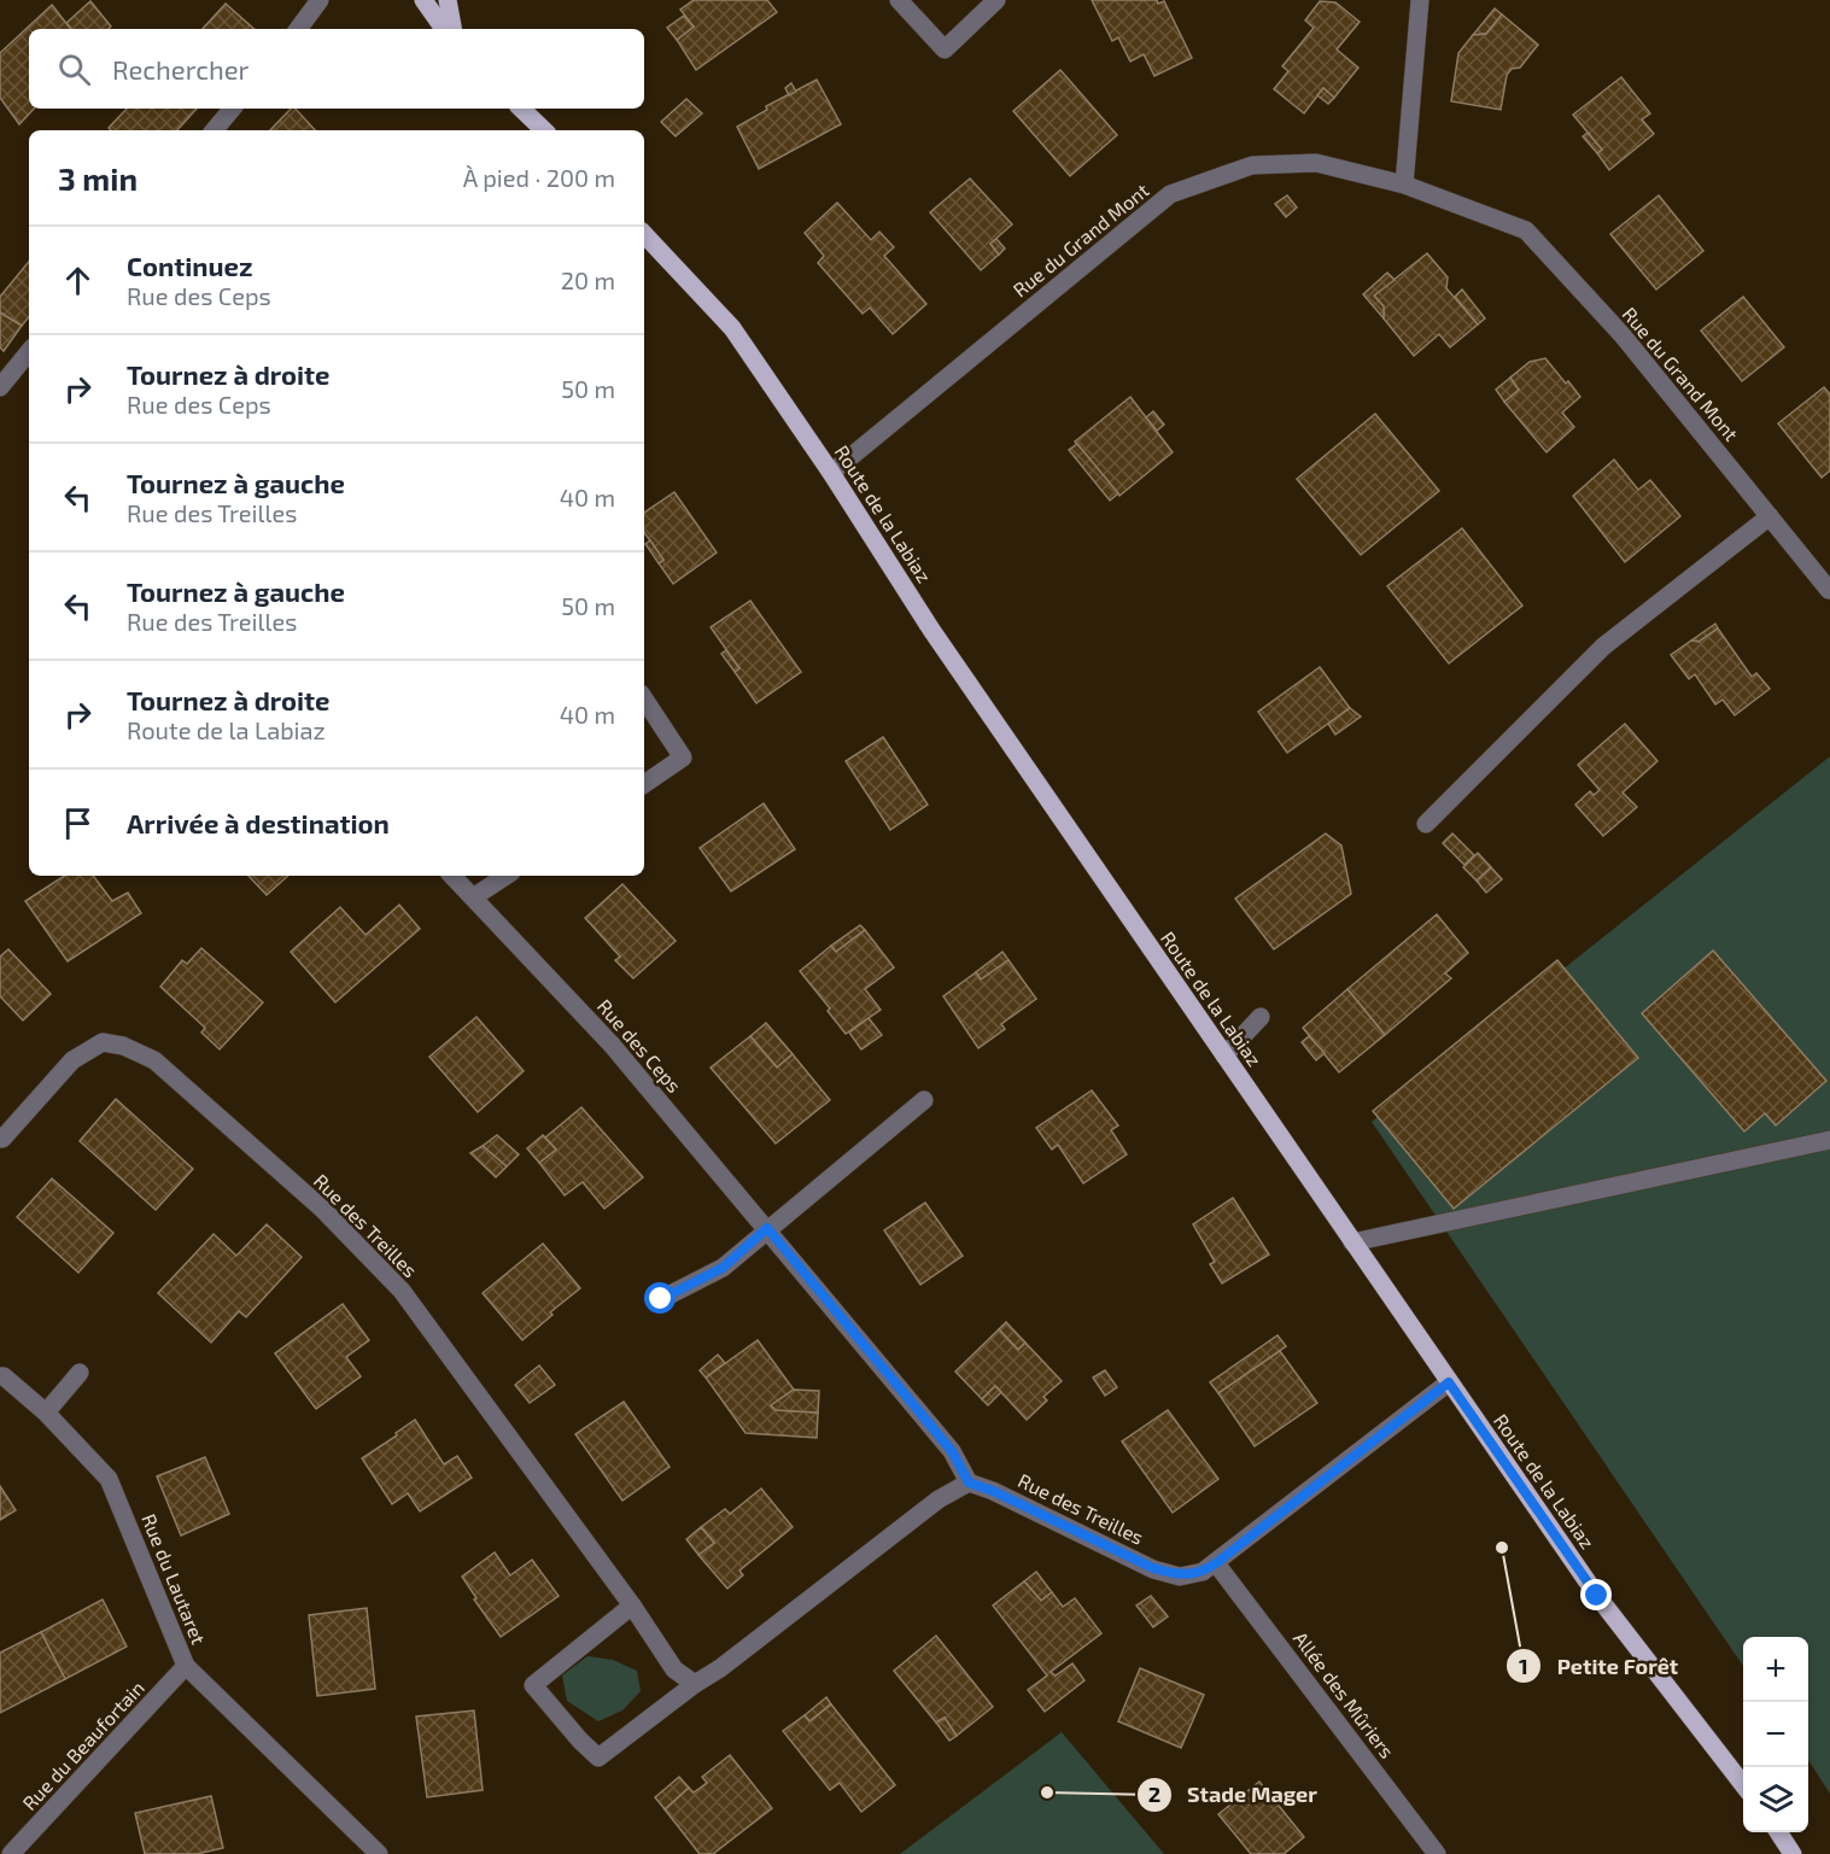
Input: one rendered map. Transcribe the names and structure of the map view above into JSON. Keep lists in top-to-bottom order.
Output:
{
  "streets": {
    "main road": ["Route de la Labiaz"],
    "street": [
      "Rue du Grand Mont",
      "Rue des Ceps",
      "Rue des Treilles",
      "Rue du Lautaret",
      "Allée des Mûriers",
      "Rue du Beaufortain"
    ]
  },
  "crossings": [
    ["Rue du Grand Mont", "Route de la Labiaz"],
    ["Route de la Labiaz", "Rue des Treilles"],
    ["Rue des Ceps", "Rue des Treilles"],
    ["Rue des Treilles", "Allée des Mûriers"],
    ["Rue du Lautaret", "Rue du Beaufortain"]
  ],
  "places": ["Petite Forêt", "Stade Mager"],
  "page": {
    "search": "Rechercher",
    "heading": ["3 min", "À pied · 200 m"],
    "list": [
      ["Continuez", "Rue des Ceps", "20 m"],
      ["Tournez à droite", "Rue des Ceps", "50 m"],
      ["Tournez à gauche", "Rue des Treilles", "40 m"],
      ["Tournez à gauche", "Rue des Treilles", "50 m"],
      ["Tournez à droite", "Route de la Labiaz", "40 m"],
      "Arrivée à destination"
    ],
    "map_buttons": ["+", "−"]
  }
}
